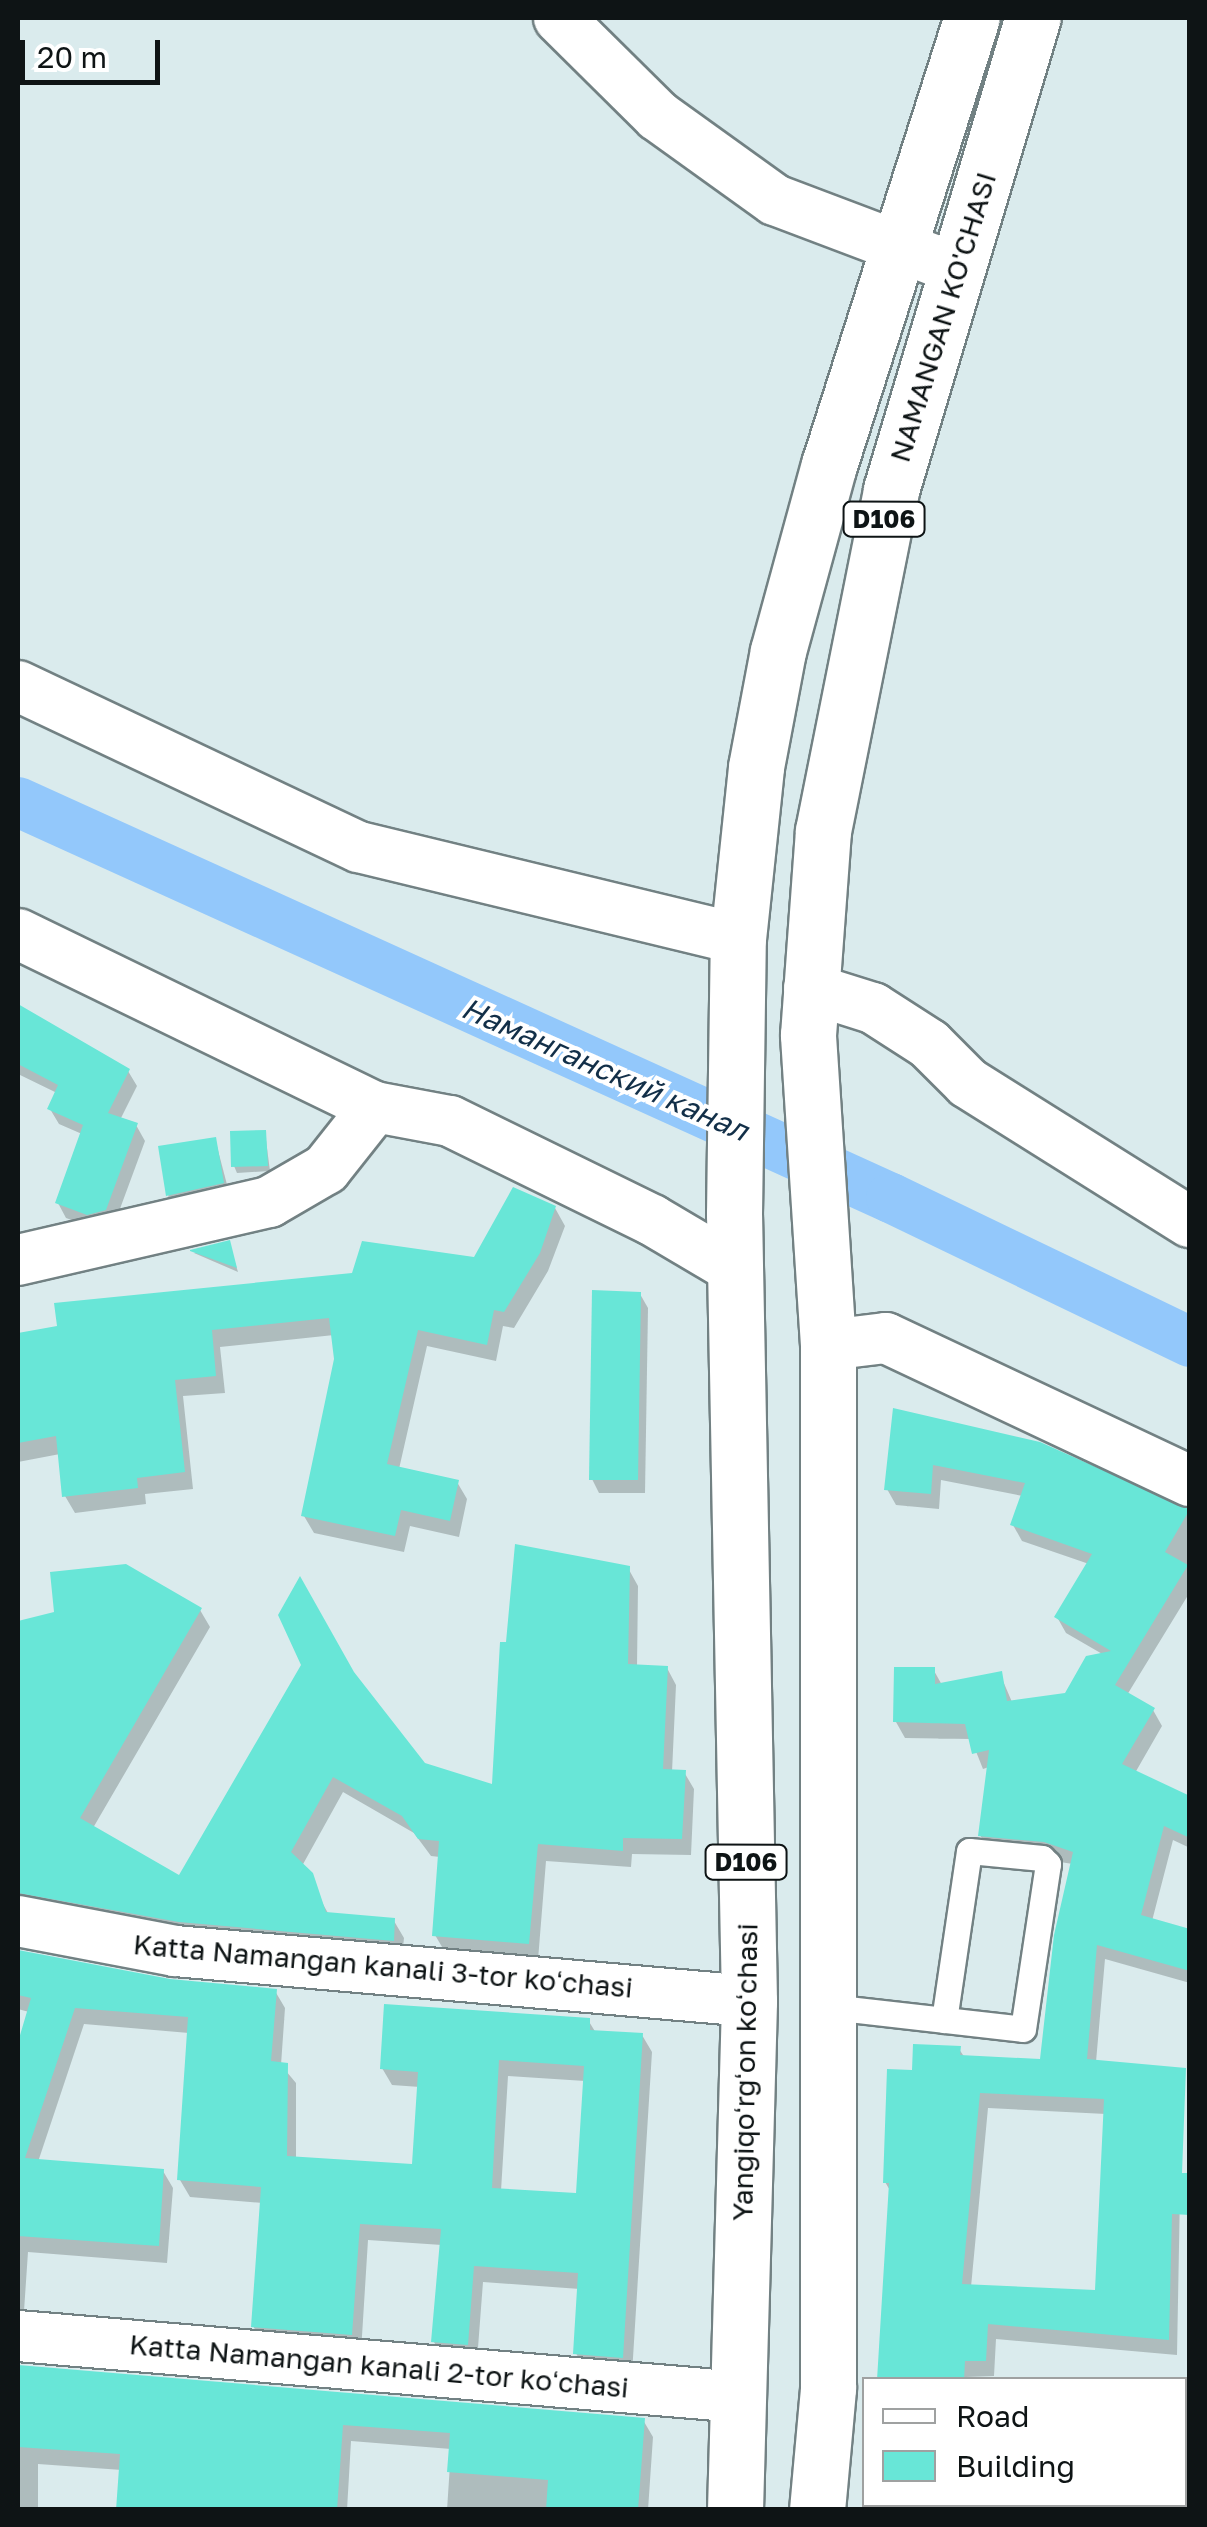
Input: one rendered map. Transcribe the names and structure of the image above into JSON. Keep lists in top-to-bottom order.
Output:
{
  "streets": {
    "main road": ["NAMANGAN KO'CHASI", "D106", "Yangiqoʻrgʻon koʻchasi"],
    "street": ["Katta Namangan kanali 3-tor koʻchasi", "Katta Namangan kanali 2-tor koʻchasi"]
  },
  "crossings": [
    ["NAMANGAN KO'CHASI", "D106"],
    ["D106", "Yangiqoʻrgʻon koʻchasi"],
    ["Katta Namangan kanali 3-tor koʻchasi", "Yangiqoʻrgʻon koʻchasi"],
    ["Yangiqoʻrgʻon koʻchasi", "Katta Namangan kanali 2-tor koʻchasi"]
  ],
  "water": ["Наманганский канал"],
  "legend": ["Road", "Building"],
  "scale_bar": "20 m"
}
